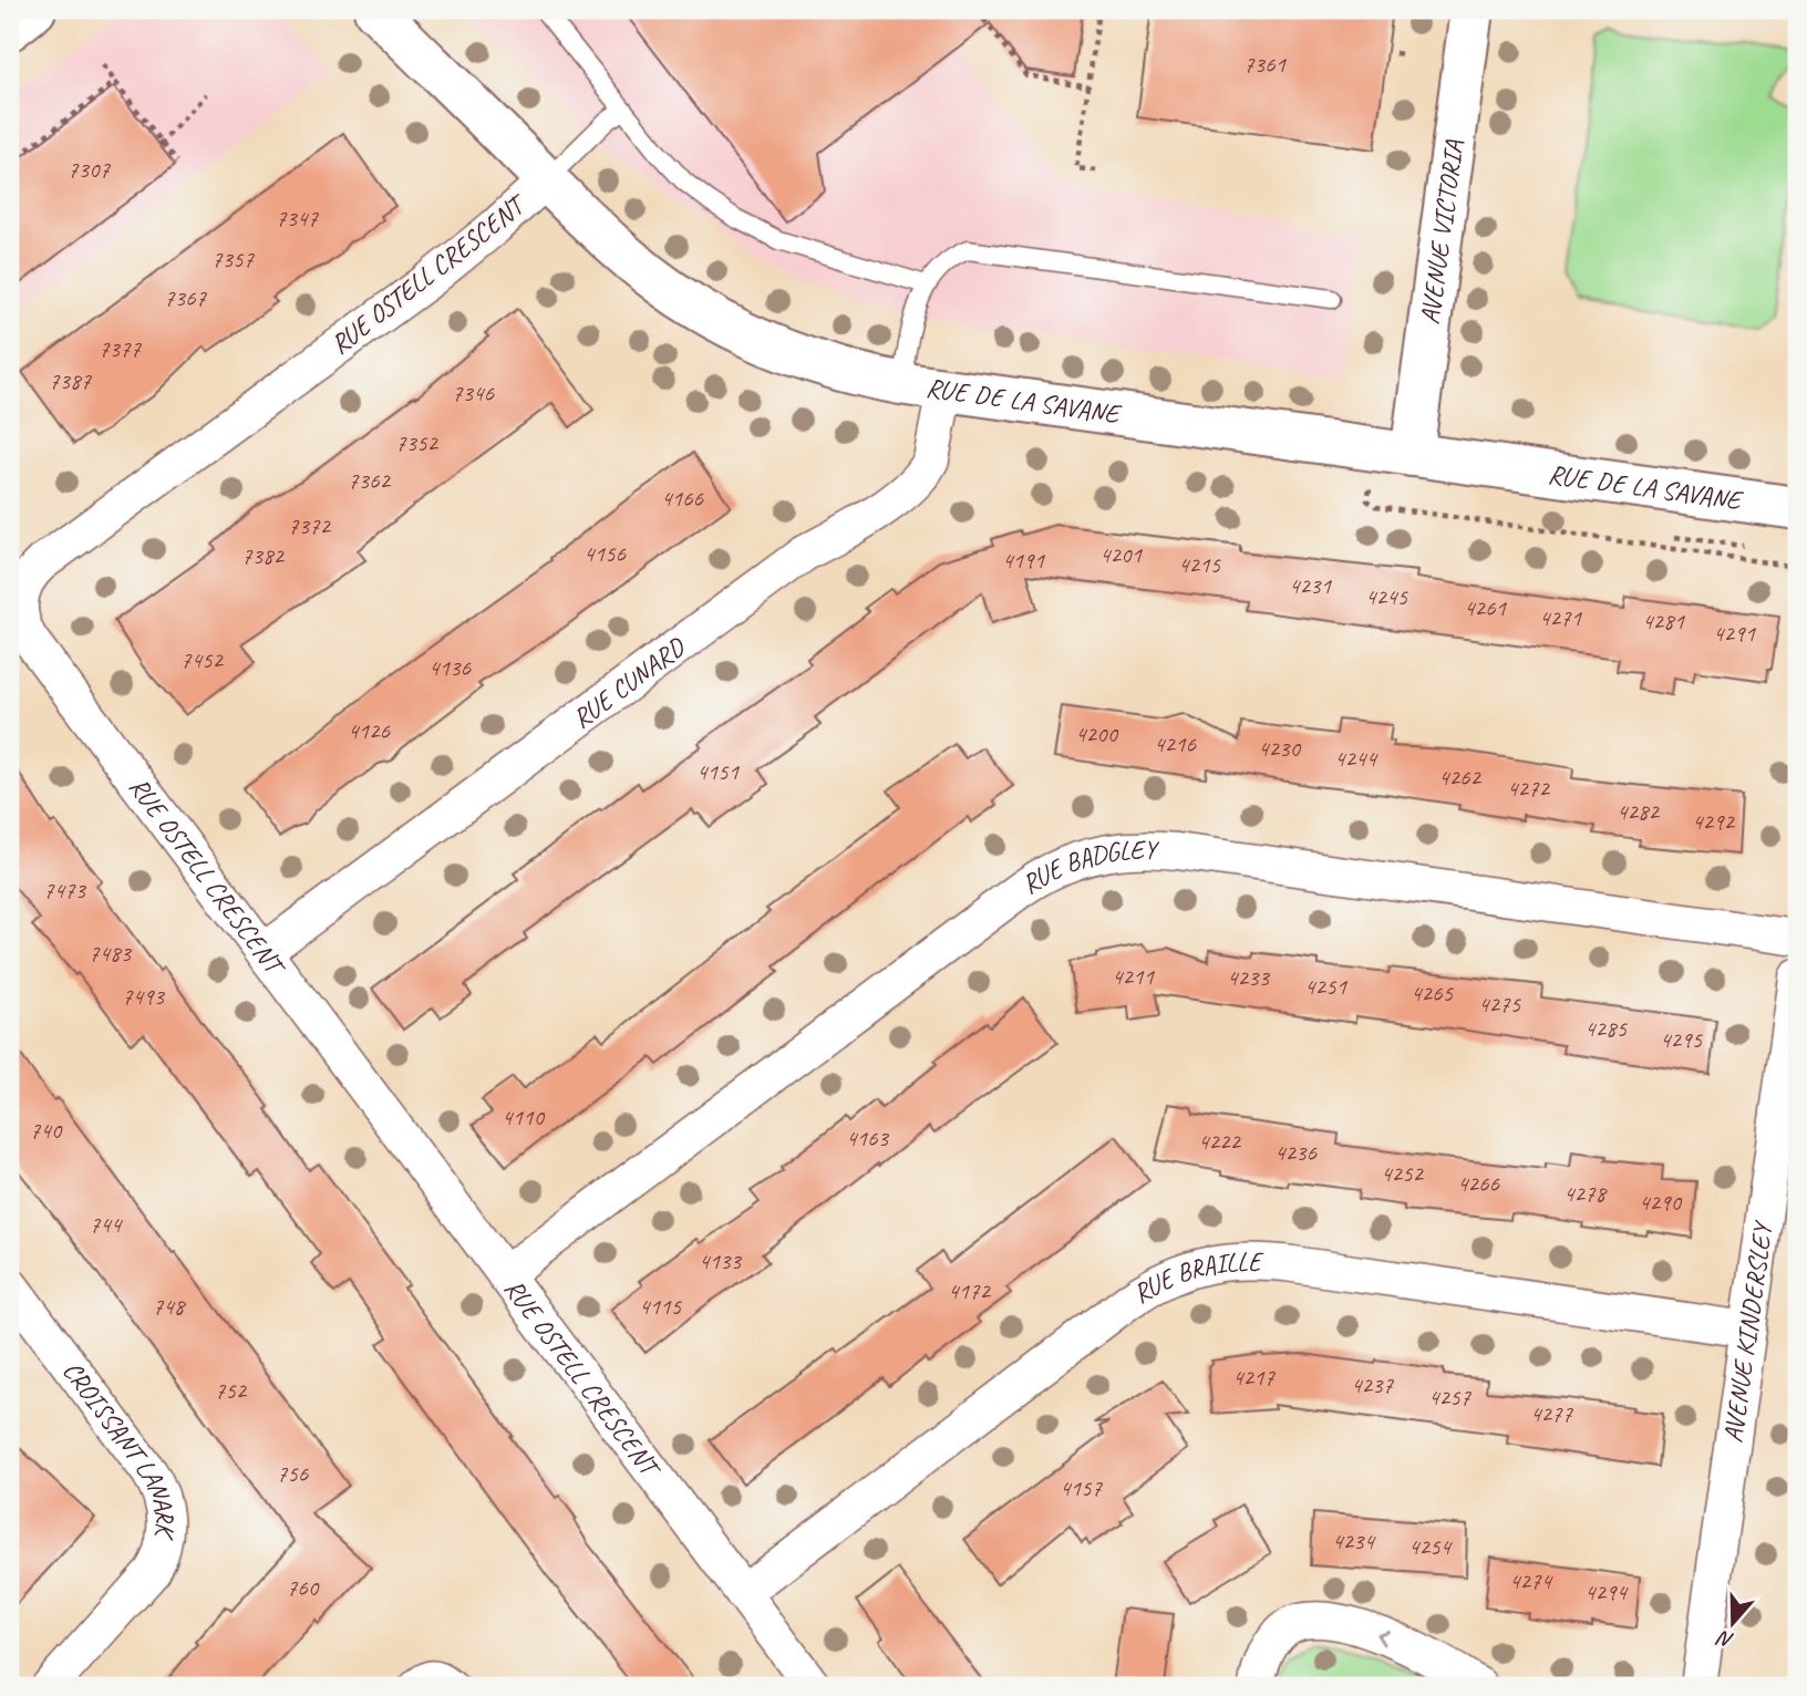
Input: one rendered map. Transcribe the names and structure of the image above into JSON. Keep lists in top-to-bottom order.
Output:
{
  "streets": {
    "street": [
      "AVENUE VICTORIA",
      "RUE OSTELL CRESCENT",
      "RUE DE LA SAVANE",
      "RUE CUNARD",
      "RUE BADGLEY",
      "RUE BRAILLE",
      "AVENUE KINDERSLEY",
      "CROISSANT LANARK"
    ]
  },
  "crossings": [
    ["AVENUE VICTORIA", "RUE DE LA SAVANE"],
    ["RUE OSTELL CRESCENT", "RUE DE LA SAVANE"],
    ["RUE OSTELL CRESCENT", "RUE CUNARD"],
    ["RUE OSTELL CRESCENT", "RUE BADGLEY"],
    ["RUE OSTELL CRESCENT", "RUE BRAILLE"],
    ["RUE DE LA SAVANE", "RUE CUNARD"],
    ["RUE BRAILLE", "AVENUE KINDERSLEY"]
  ],
  "house_numbers": [
    "7361",
    "7307",
    "7347",
    "7357",
    "7367",
    "7377",
    "7387",
    "7346",
    "7352",
    "7362",
    "4166",
    "7372",
    "4156",
    "4201",
    "7382",
    "4191",
    "4215",
    "4231",
    "4245",
    "4261",
    "4271",
    "4281",
    "4291",
    "7452",
    "4136",
    "4126",
    "4200",
    "4216",
    "4230",
    "4244",
    "4151",
    "4262",
    "4272",
    "4282",
    "4292",
    "7473",
    "7483",
    "4211",
    "4233",
    "4251",
    "4265",
    "7493",
    "4275",
    "4285",
    "4295",
    "4110",
    "740",
    "4163",
    "4222",
    "4236",
    "4252",
    "4266",
    "4278",
    "4290",
    "744",
    "4133",
    "4172",
    "748",
    "4115",
    "4217",
    "4237",
    "752",
    "4257",
    "4277",
    "756",
    "4157",
    "4234",
    "4254",
    "4274",
    "760",
    "4294"
  ],
  "north": "bottom"
}
